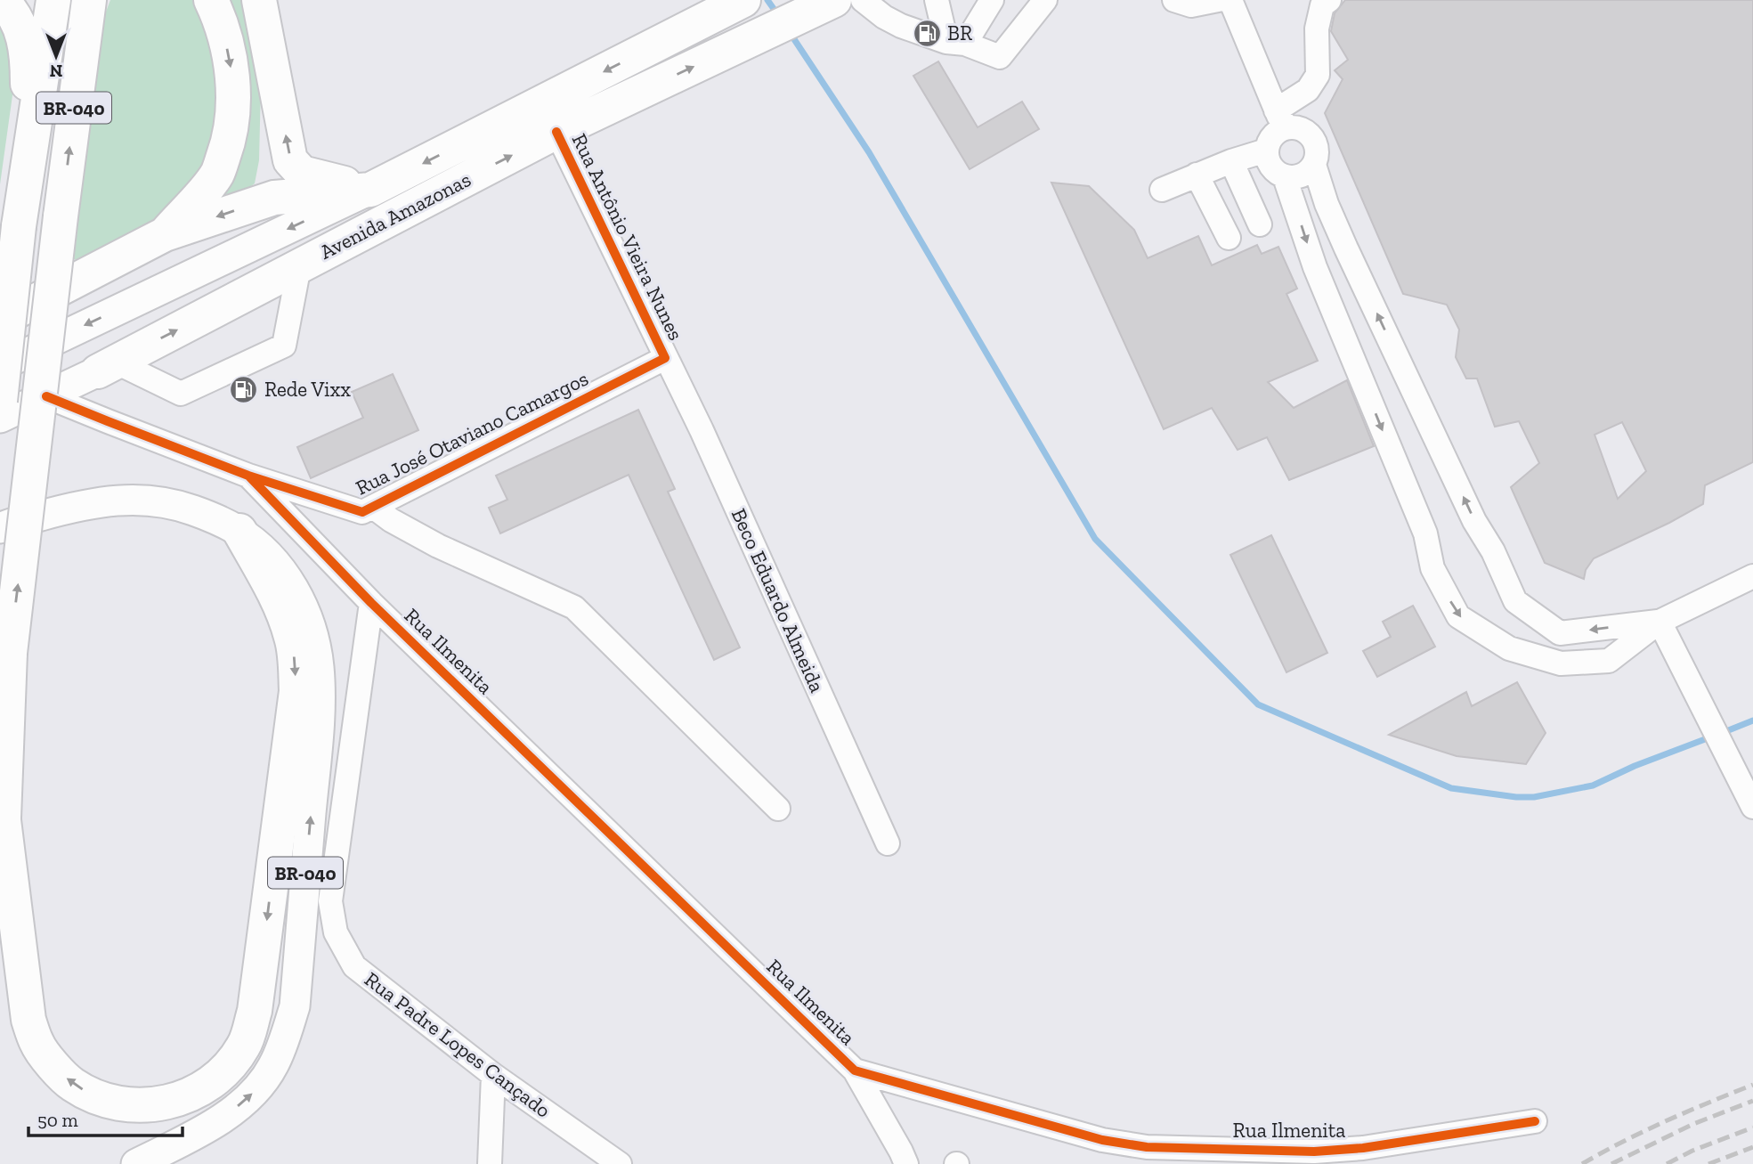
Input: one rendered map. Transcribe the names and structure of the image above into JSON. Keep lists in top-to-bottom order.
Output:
{
  "streets": {
    "highway": ["BR-040", "Avenida Amazonas"],
    "street": [
      "Rua Antônio Vieira Nunes",
      "Rua José Otaviano Camargos",
      "Beco Eduardo Almeida",
      "Rua Ilmenita",
      "Rua Padre Lopes Cançado"
    ]
  },
  "crossings": [
    ["Avenida Amazonas", "Rua Antônio Vieira Nunes"],
    ["Avenida Amazonas", "Rua José Otaviano Camargos"],
    ["Rua Antônio Vieira Nunes", "Rua José Otaviano Camargos"],
    ["Rua Antônio Vieira Nunes", "Beco Eduardo Almeida"],
    ["Rua José Otaviano Camargos", "Beco Eduardo Almeida"],
    ["Rua José Otaviano Camargos", "Rua Ilmenita"],
    ["Rua Ilmenita", "Rua Padre Lopes Cançado"]
  ],
  "places": {
    "fuel station": ["BR", "Rede Vixx"]
  },
  "scale_bar": "50 m",
  "north": "bottom"
}
